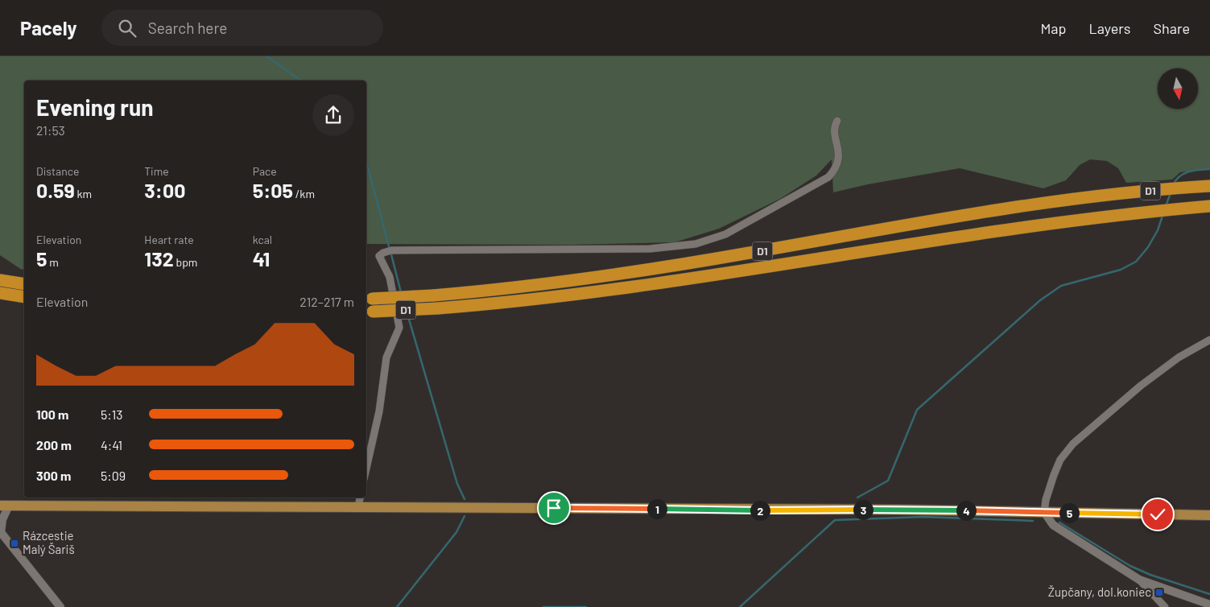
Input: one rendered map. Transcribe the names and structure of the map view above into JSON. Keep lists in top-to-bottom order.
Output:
{
  "streets": {
    "highway": ["D1"]
  },
  "places": {
    "transit": ["Rázcestie Malý Šariš", "Župčany, dol.koniec"]
  },
  "north": "bottom",
  "page": {
    "header": "Pacely",
    "search": "Search here",
    "nav": ["Map", "Layers", "Share"],
    "heading": ["Evening run", "21:53"],
    "stats": [
      ["Distance", "0.59 km"],
      ["Time", "3:00"],
      ["Pace", "5:05 /km"],
      ["Elevation", "5 m"],
      ["Heart rate", "132 bpm"],
      ["kcal", "41"]
    ],
    "chart": ["Elevation", "212–217 m"],
    "list": [
      {
        "name": "100 m",
        "note": "5:13"
      },
      {
        "name": "200 m",
        "note": "4:41"
      },
      {
        "name": "300 m",
        "note": "5:09"
      }
    ],
    "pins": [
      "1",
      "3",
      "2",
      "4",
      "5"
    ]
  }
}
